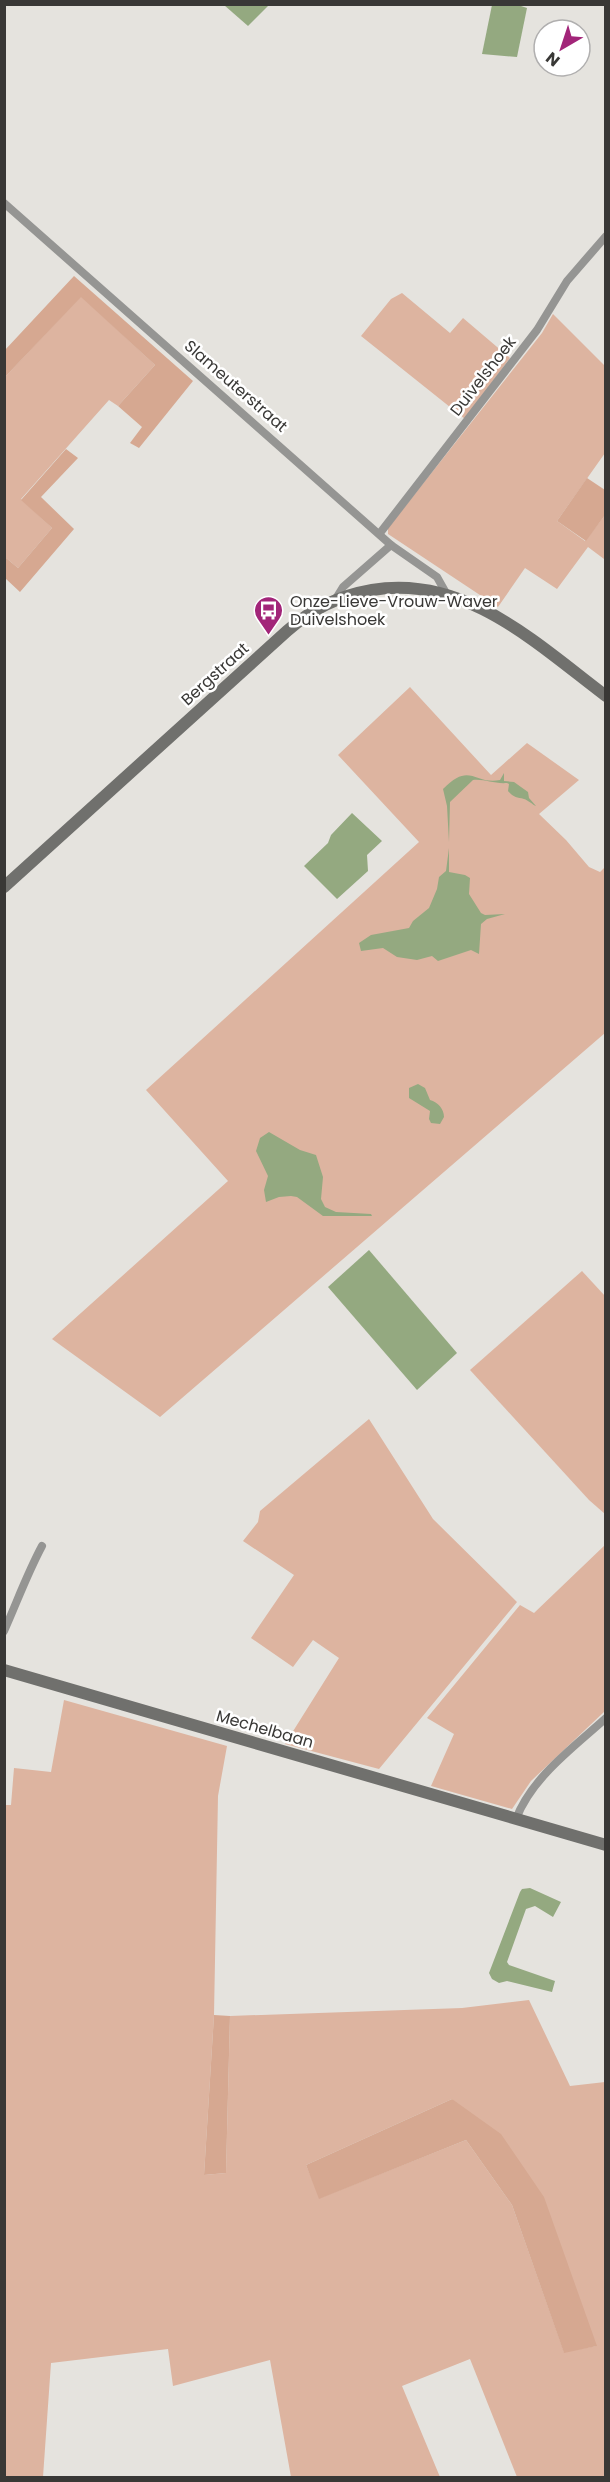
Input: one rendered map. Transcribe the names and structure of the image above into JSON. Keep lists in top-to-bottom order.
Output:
{
  "streets": {
    "street": [
      "Duivelshoek",
      "Slameuterstraat",
      "Bergstraat",
      "Mechelbaan"
    ]
  },
  "crossings": [
    ["Duivelshoek", "Slameuterstraat"],
    ["Slameuterstraat", "Bergstraat"]
  ],
  "places": {
    "bus stop": ["Onze-Lieve-Vrouw-Waver Duivelshoek"]
  },
  "north": "bottom left"
}
